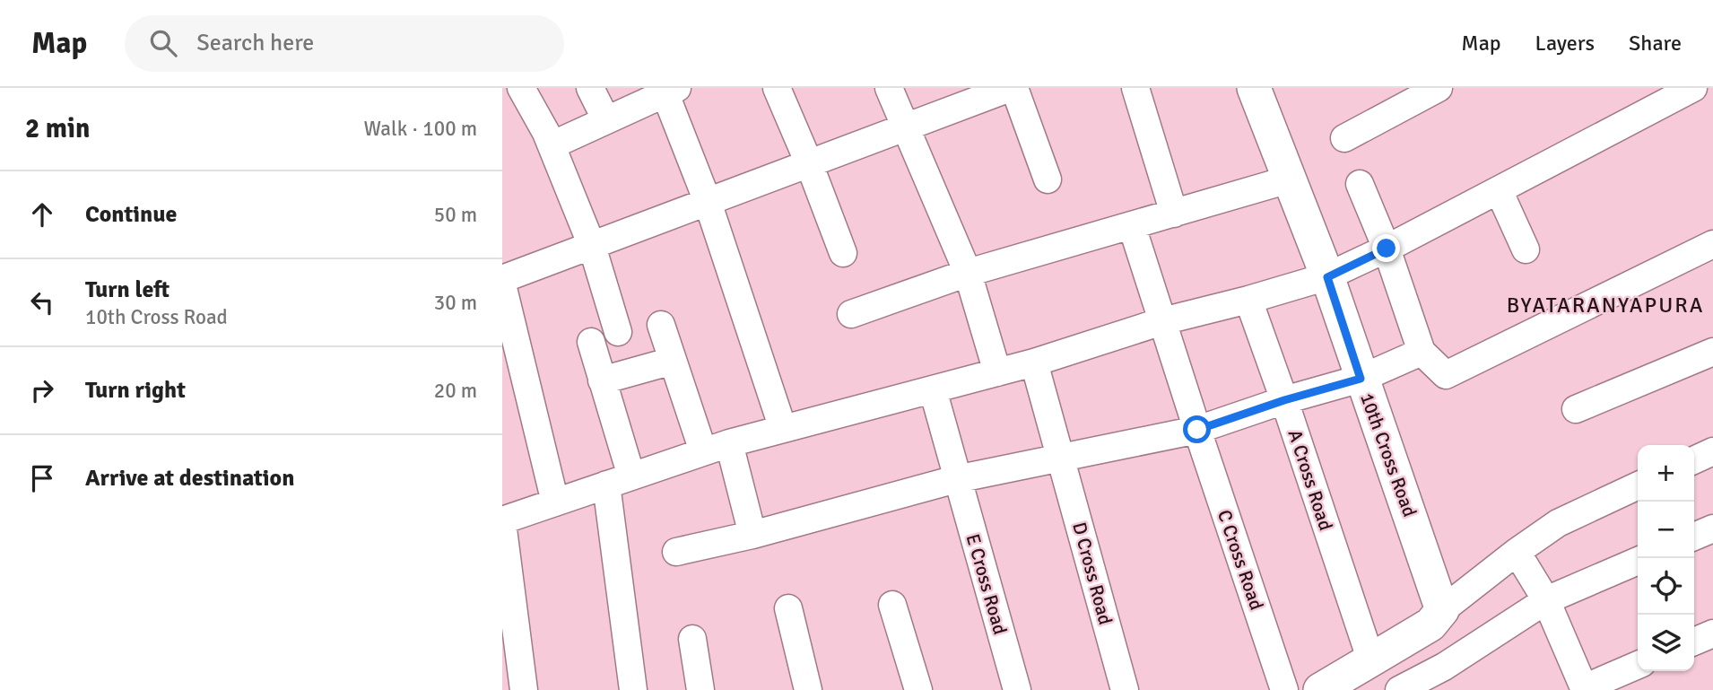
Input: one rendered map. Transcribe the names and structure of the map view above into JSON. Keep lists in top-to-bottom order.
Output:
{
  "streets": {
    "street": [
      "10th Cross Road",
      "A Cross Road",
      "C Cross Road",
      "D Cross Road",
      "E Cross Road"
    ]
  },
  "districts": ["BYATARANYAPURA"],
  "page": {
    "header": "Map",
    "search": "Search here",
    "nav": ["Map", "Layers", "Share"],
    "heading": ["2 min", "Walk · 100 m"],
    "list": [
      ["Continue", "50 m"],
      ["Turn left", "10th Cross Road", "30 m"],
      ["Turn right", "20 m"],
      "Arrive at destination"
    ],
    "map_buttons": ["+", "−"]
  }
}
